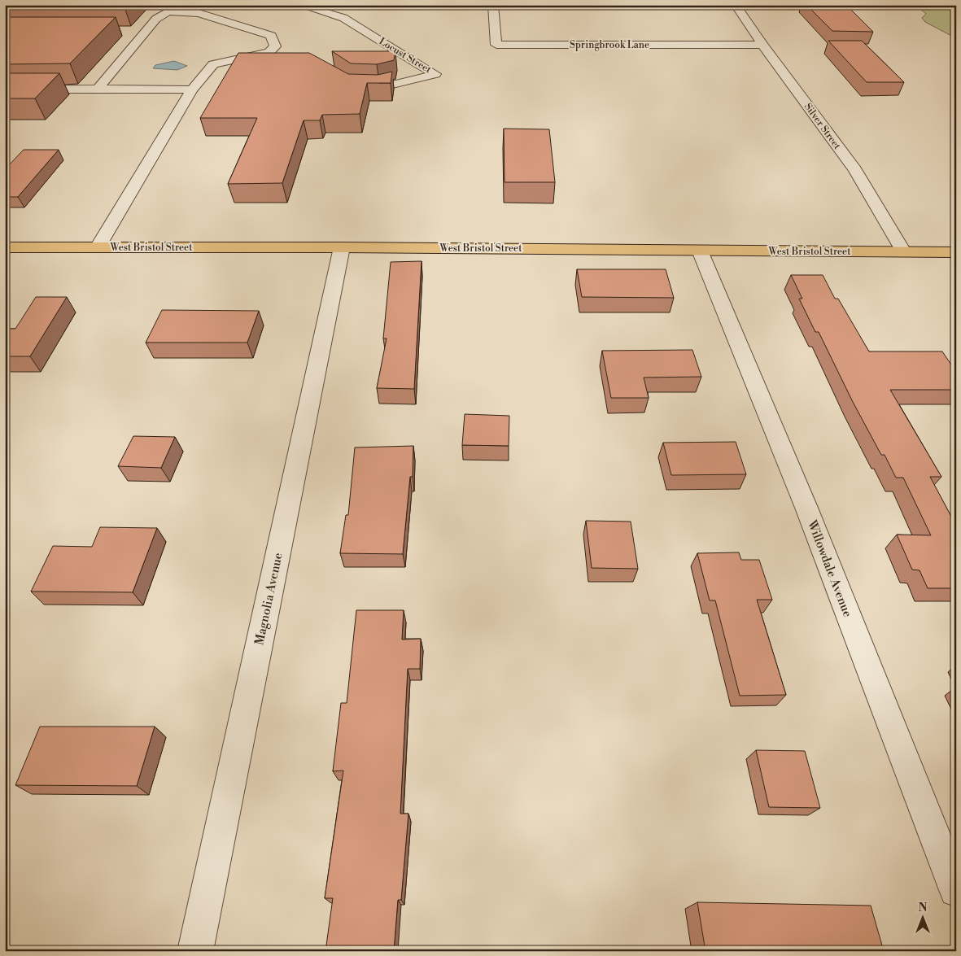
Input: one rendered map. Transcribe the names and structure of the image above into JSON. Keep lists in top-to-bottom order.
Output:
{
  "streets": {
    "main road": ["West Bristol Street"],
    "street": [
      "Springbrook Lane",
      "Locust Street",
      "Silver Street",
      "Willowdale Avenue",
      "Magnolia Avenue"
    ]
  },
  "crossings": [
    ["Springbrook Lane", "Silver Street"],
    ["Silver Street", "West Bristol Street"],
    ["West Bristol Street", "Willowdale Avenue"],
    ["West Bristol Street", "Magnolia Avenue"]
  ],
  "north": "top"
}
